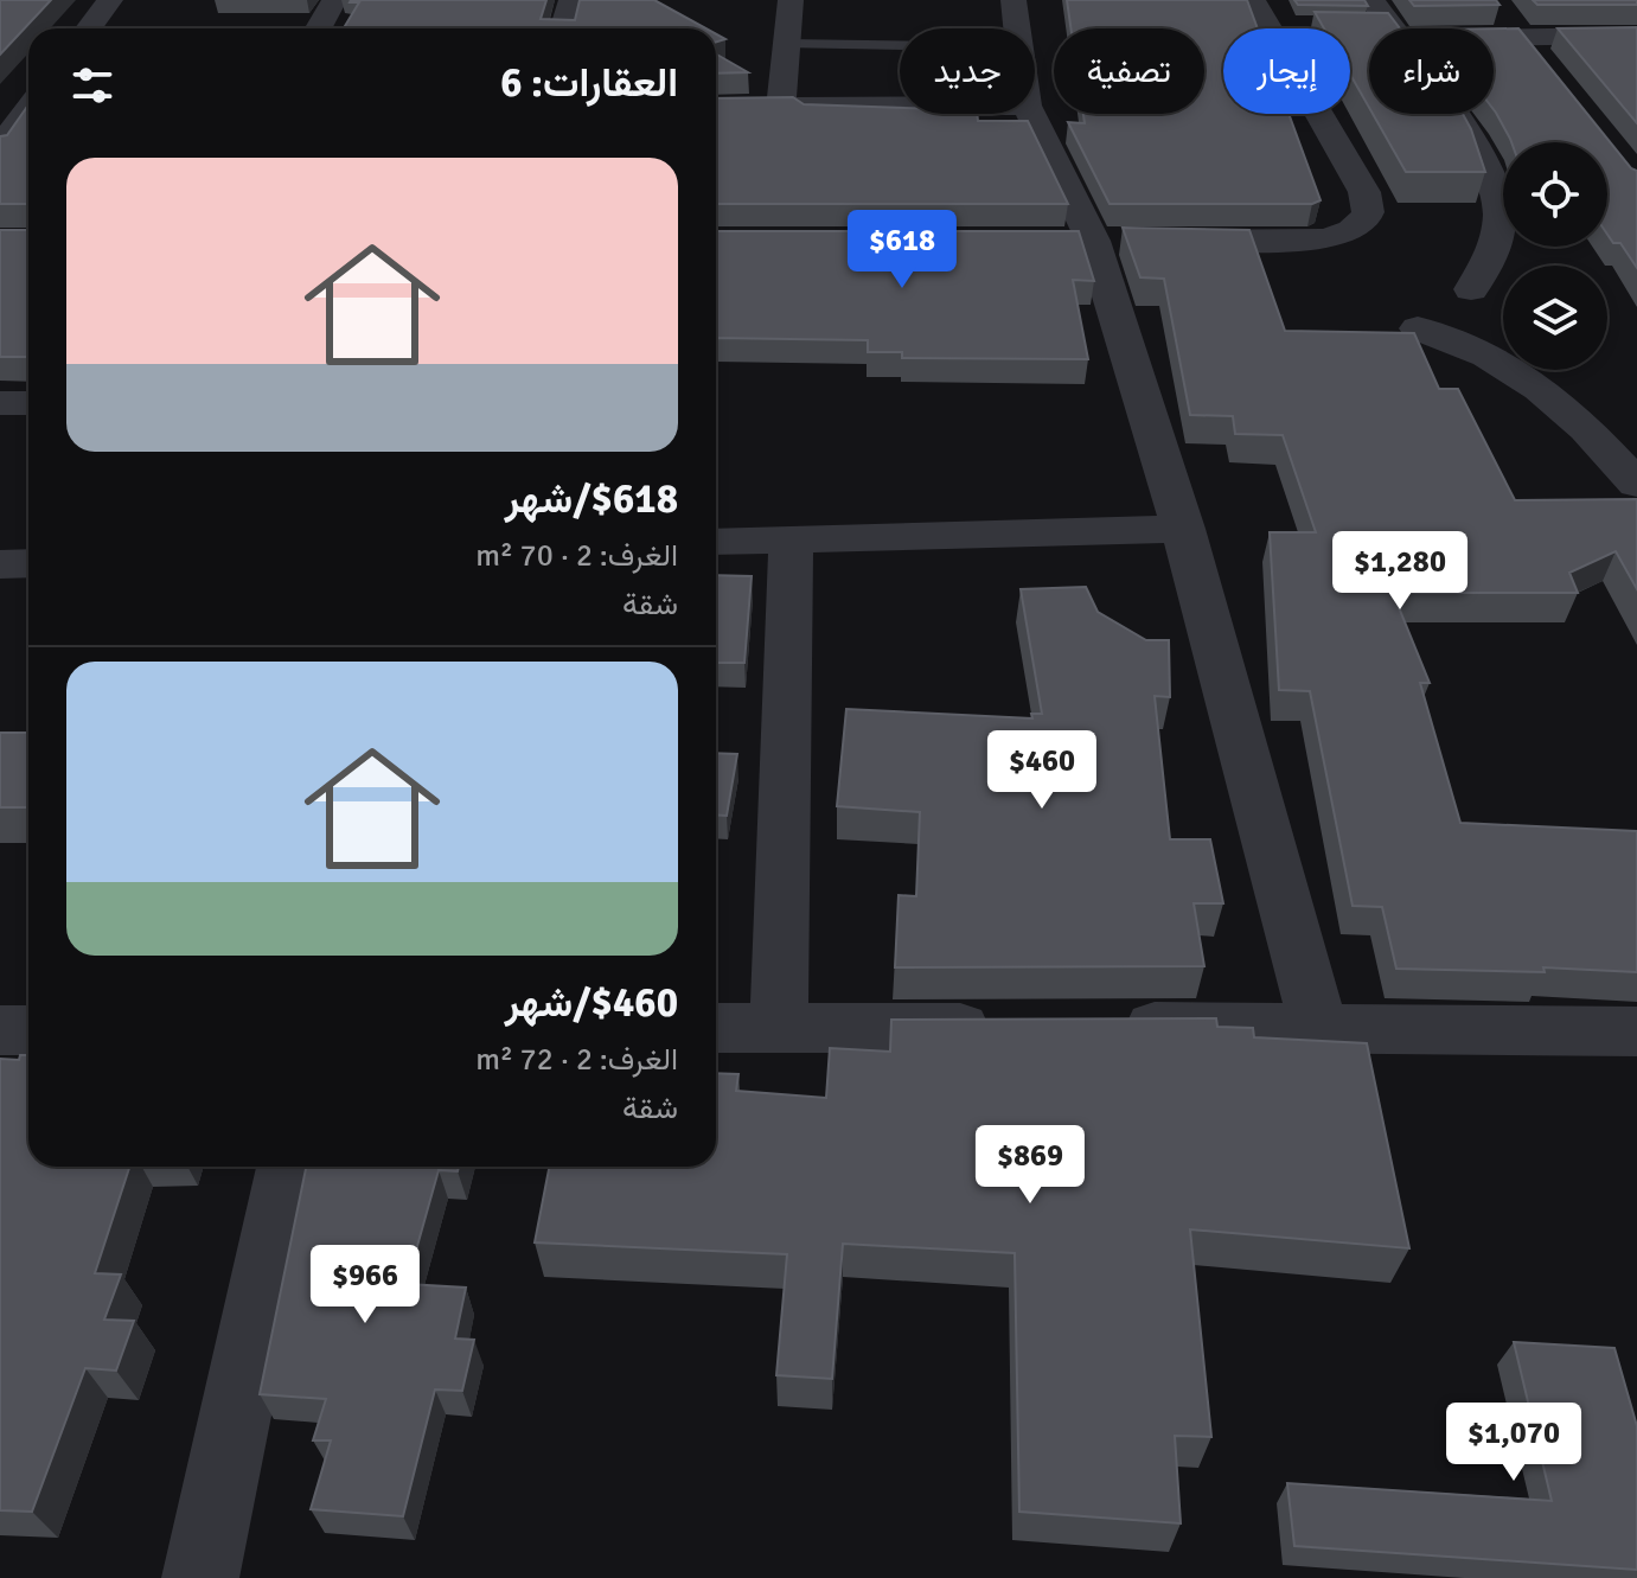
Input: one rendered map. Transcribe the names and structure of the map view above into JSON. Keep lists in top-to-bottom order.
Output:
{
  "page": {
    "chip": [
      "شراء",
      "إيجار",
      "تصفية",
      "جديد"
    ],
    "heading": "العقارات: 6",
    "list": [
      {
        "name": "$618/شهر",
        "note": "الغرف: 2 · 70 m² · شقة"
      },
      {
        "name": "$460/شهر",
        "note": "الغرف: 2 · 72 m² · شقة"
      }
    ],
    "price": [
      "$618",
      "$1,280",
      "$460",
      "$869",
      "$966",
      "$1,070"
    ]
  }
}
